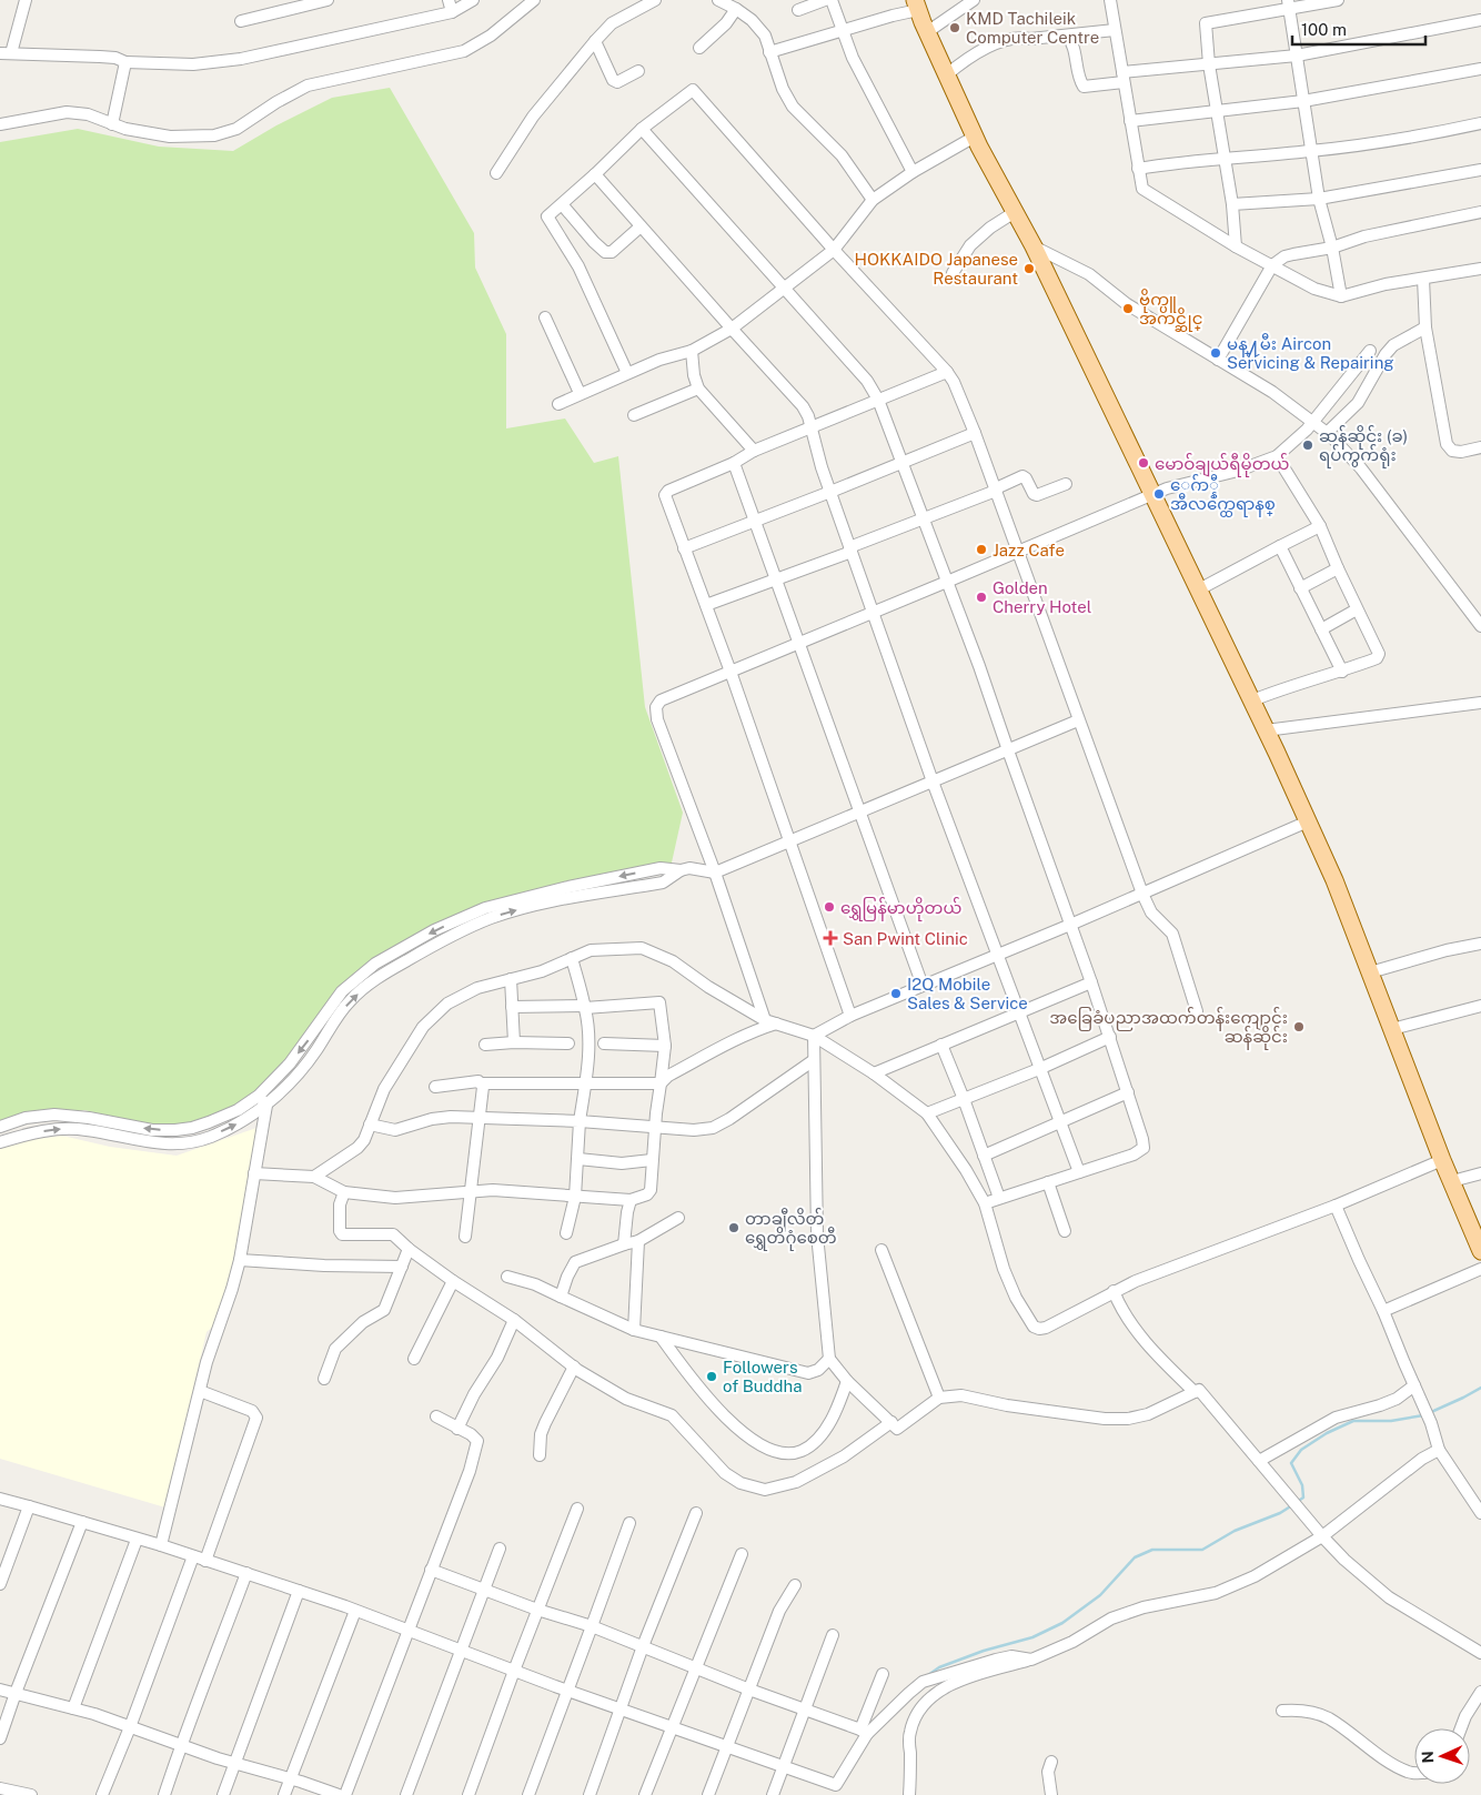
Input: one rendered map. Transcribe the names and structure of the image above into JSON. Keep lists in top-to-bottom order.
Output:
{
  "places": {
    "other": [
      "KMD Tachileik Computer Centre",
      "HOKKAIDO Japanese Restaurant",
      "ဗိုက္ပူ အကင္ဆိုင္",
      "မန္႔မီး Aircon Servicing & Repairing",
      "ဆန်ဆိုင်း (ခ) ရပ်ကွက်ရုံး",
      "မောဝ်ချယ်ရီမိုတယ်",
      "ေဂ်ာ္နီ အီလက္ထေရာနစ္",
      "Jazz Cafe",
      "Golden Cherry Hotel",
      "ရွှေမြန်မာဟိုတယ်",
      "I2Q Mobile Sales & Service",
      "အခြေခံပညာအထက်တန်းကျောင်း ဆန်ဆိုင်း",
      "တာချီလိတ် ရွှေတိဂုံစေတီ",
      "Followers of Buddha"
    ],
    "health": ["San Pwint Clinic"]
  },
  "scale_bar": "100 m",
  "north": "left"
}
